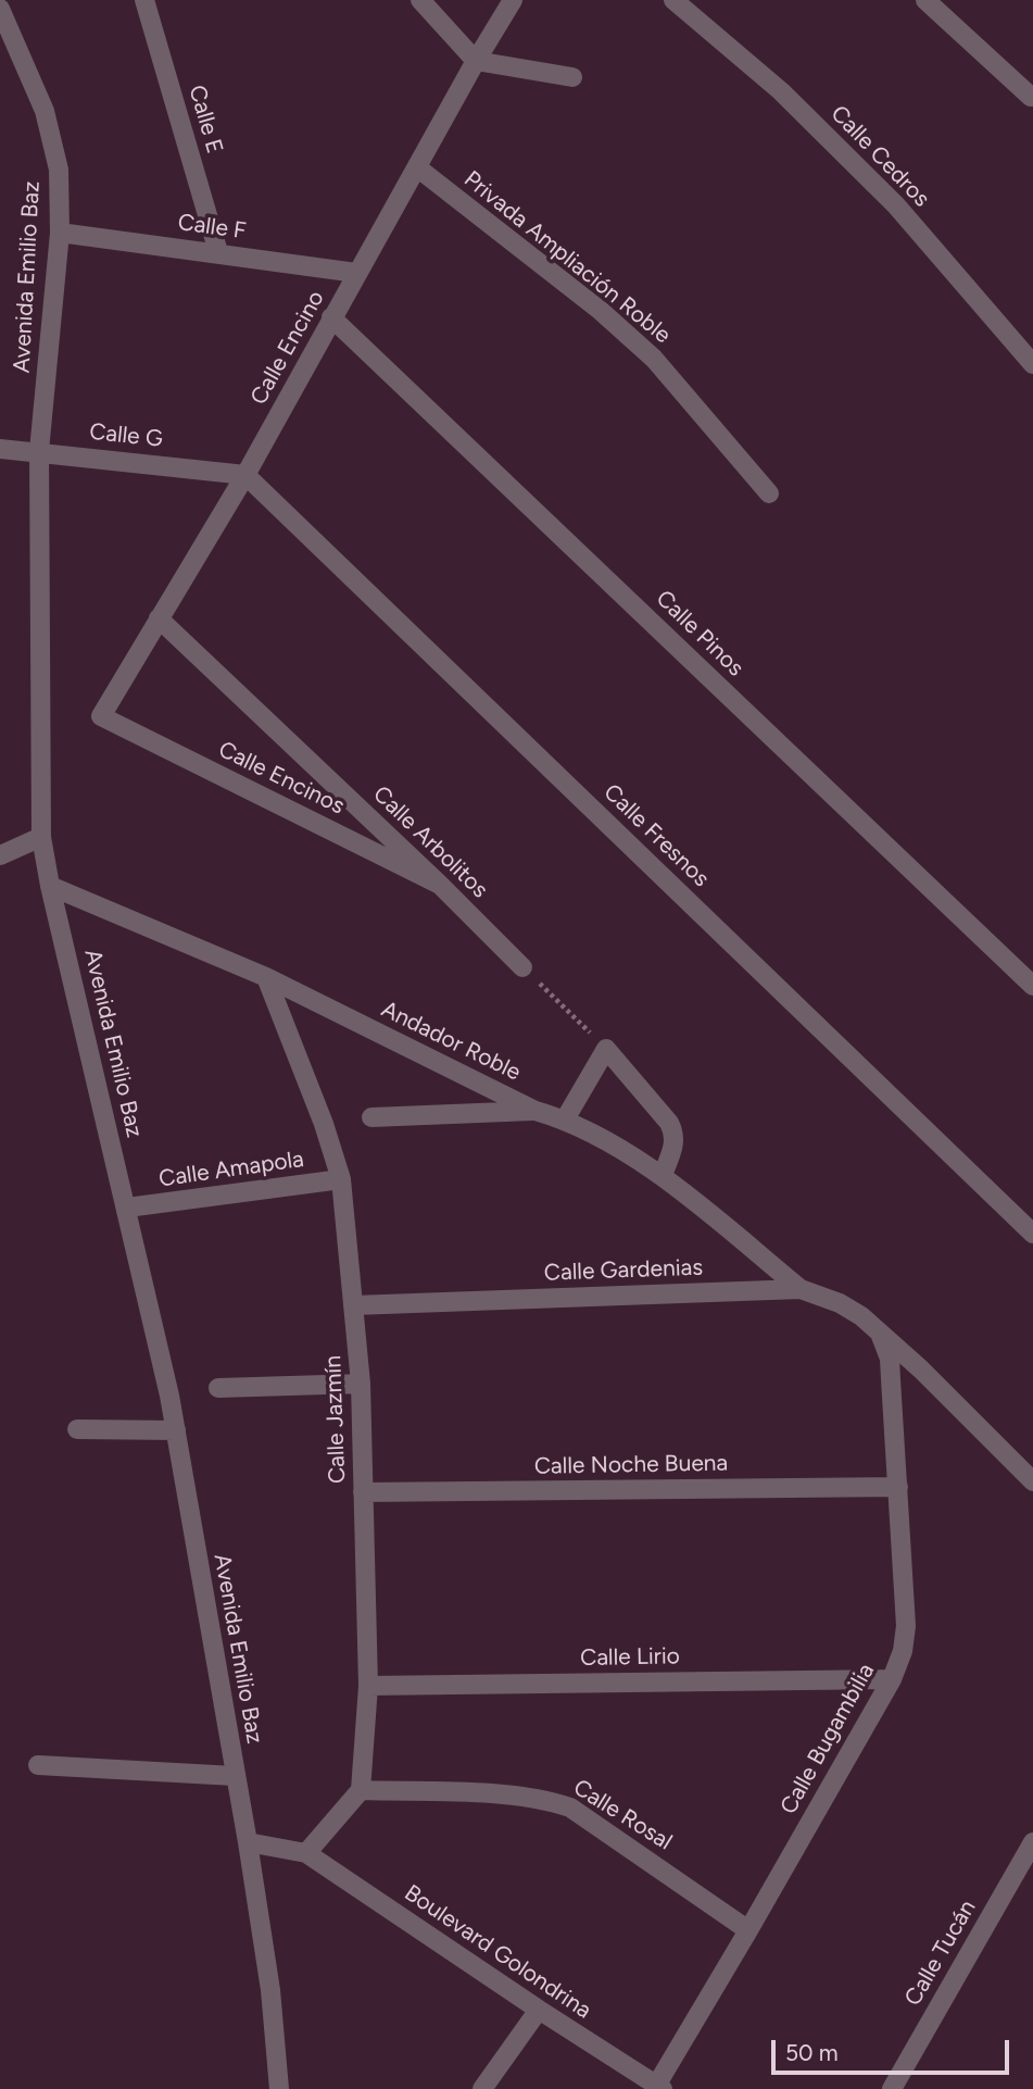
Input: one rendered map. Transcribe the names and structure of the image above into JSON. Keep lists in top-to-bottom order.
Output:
{
  "streets": {
    "street": [
      "Calle E",
      "Calle Cedros",
      "Calle F",
      "Privada Ampliación Roble",
      "Avenida Emilio Baz",
      "Calle Encino",
      "Calle G",
      "Calle Pinos",
      "Calle Encinos",
      "Calle Fresnos",
      "Calle Arbolitos",
      "Andador Roble",
      "Calle Amapola",
      "Calle Gardenias",
      "Calle Jazmín",
      "Calle Noche Buena",
      "Calle Lirio",
      "Calle Bugambilia",
      "Calle Rosal",
      "Boulevard Golondrina",
      "Calle Tucán"
    ]
  },
  "crossings": [
    ["Calle E", "Calle F"],
    ["Calle F", "Avenida Emilio Baz"],
    ["Calle F", "Calle Encino"],
    ["Privada Ampliación Roble", "Calle Encino"],
    ["Avenida Emilio Baz", "Calle G"],
    ["Avenida Emilio Baz", "Andador Roble"],
    ["Avenida Emilio Baz", "Calle Amapola"],
    ["Calle Encino", "Calle G"],
    ["Calle Encino", "Calle Pinos"],
    ["Calle Encino", "Calle Encinos"],
    ["Calle Encino", "Calle Fresnos"],
    ["Calle Encino", "Calle Arbolitos"],
    ["Calle G", "Calle Fresnos"],
    ["Calle Encinos", "Calle Arbolitos"],
    ["Andador Roble", "Calle Gardenias"],
    ["Andador Roble", "Calle Jazmín"],
    ["Calle Amapola", "Calle Jazmín"],
    ["Calle Gardenias", "Calle Jazmín"],
    ["Calle Gardenias", "Calle Bugambilia"],
    ["Calle Jazmín", "Calle Noche Buena"],
    ["Calle Jazmín", "Calle Lirio"],
    ["Calle Jazmín", "Calle Rosal"],
    ["Calle Noche Buena", "Calle Bugambilia"],
    ["Calle Lirio", "Calle Bugambilia"],
    ["Calle Bugambilia", "Calle Rosal"],
    ["Calle Bugambilia", "Boulevard Golondrina"]
  ],
  "scale_bar": "50 m"
}
